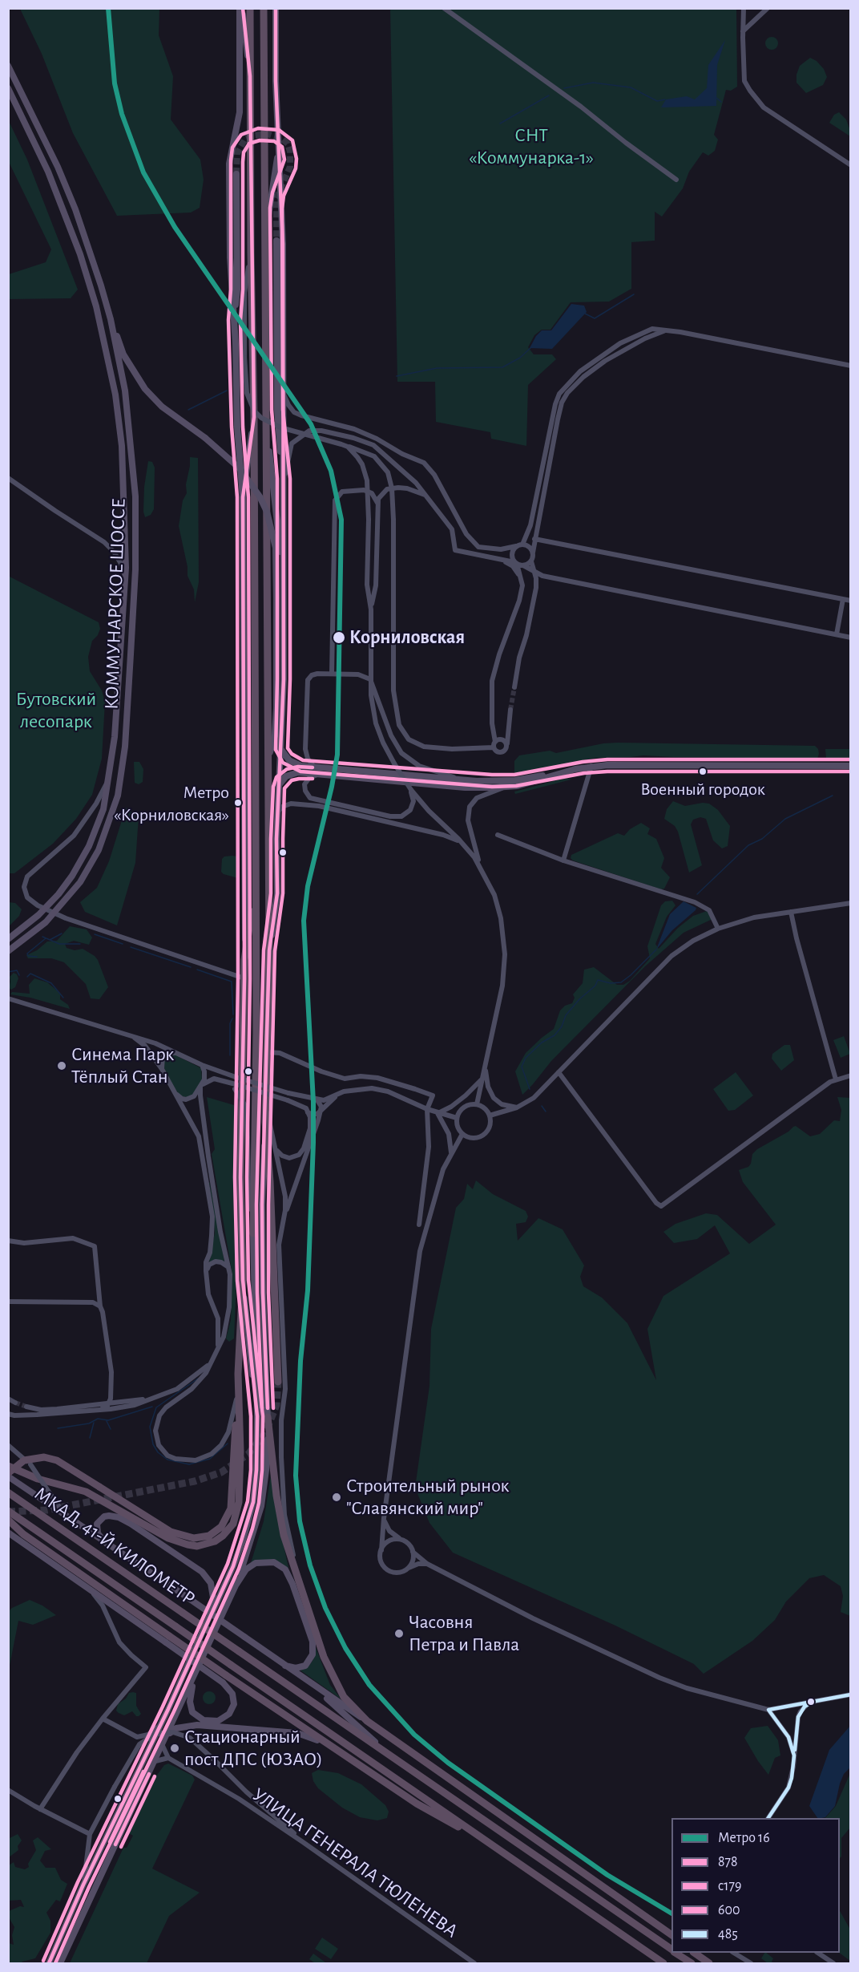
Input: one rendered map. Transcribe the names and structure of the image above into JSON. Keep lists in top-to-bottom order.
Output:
{
  "streets": {
    "highway": ["МКАД, 41-Й КИЛОМЕТР"],
    "main road": ["КОММУНАРСКОЕ ШОССЕ"],
    "street": ["УЛИЦА ГЕНЕРАЛА ТЮЛЕНЕВА"]
  },
  "parks": ["СНТ «Коммунарка-1»", "Бутовский лесопарк"],
  "places": [
    "Корниловская",
    "Военный городок",
    "Метро «Корниловская»",
    "Синема Парк Тёплый Стан",
    "Строительный рынок \"Славянский мир\"",
    "Часовня Петра и Павла",
    "Стационарный пост ДПС (ЮЗАО)"
  ],
  "lines": [
    "metro line 16",
    "transit line 878",
    "transit line 600",
    "transit line с179",
    "transit line 485"
  ],
  "legend": [
    "Метро 16",
    "878",
    "с179",
    "600",
    "485"
  ]
}
